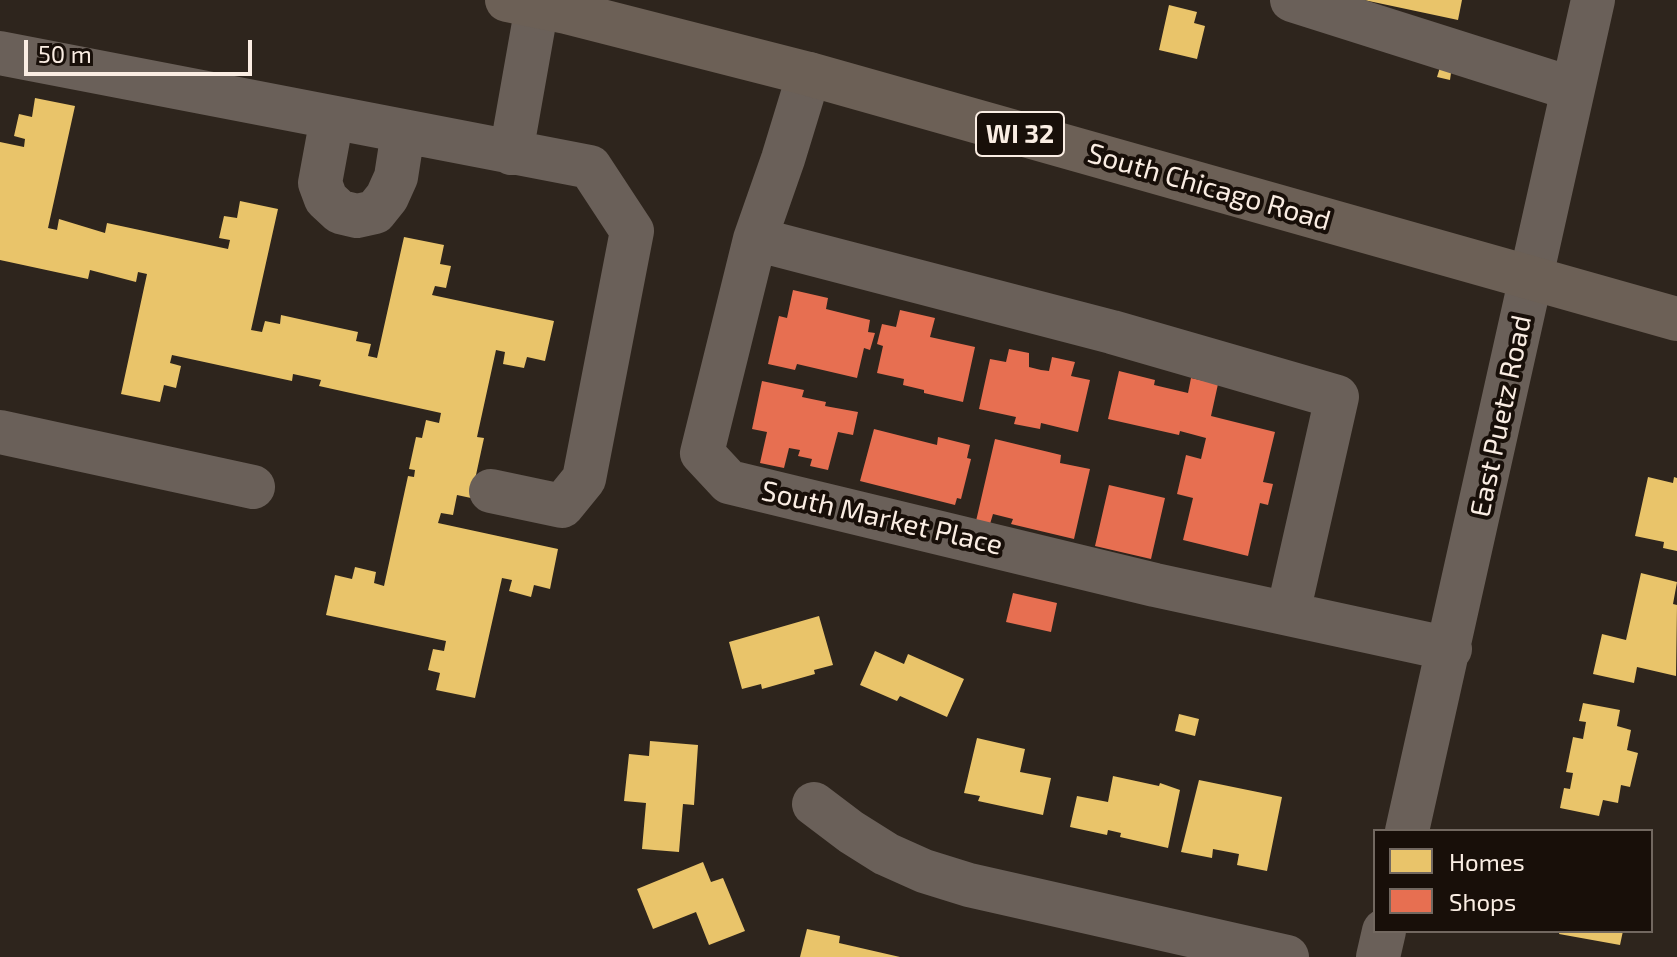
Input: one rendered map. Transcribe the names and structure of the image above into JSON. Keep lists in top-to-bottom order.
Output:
{
  "streets": {
    "main road": ["WI 32", "South Chicago Road"],
    "street": ["East Puetz Road", "South Market Place"]
  },
  "crossings": [
    ["South Chicago Road", "East Puetz Road"],
    ["South Chicago Road", "South Market Place"],
    ["East Puetz Road", "South Market Place"]
  ],
  "legend": ["Homes", "Shops"],
  "scale_bar": "50 m"
}
